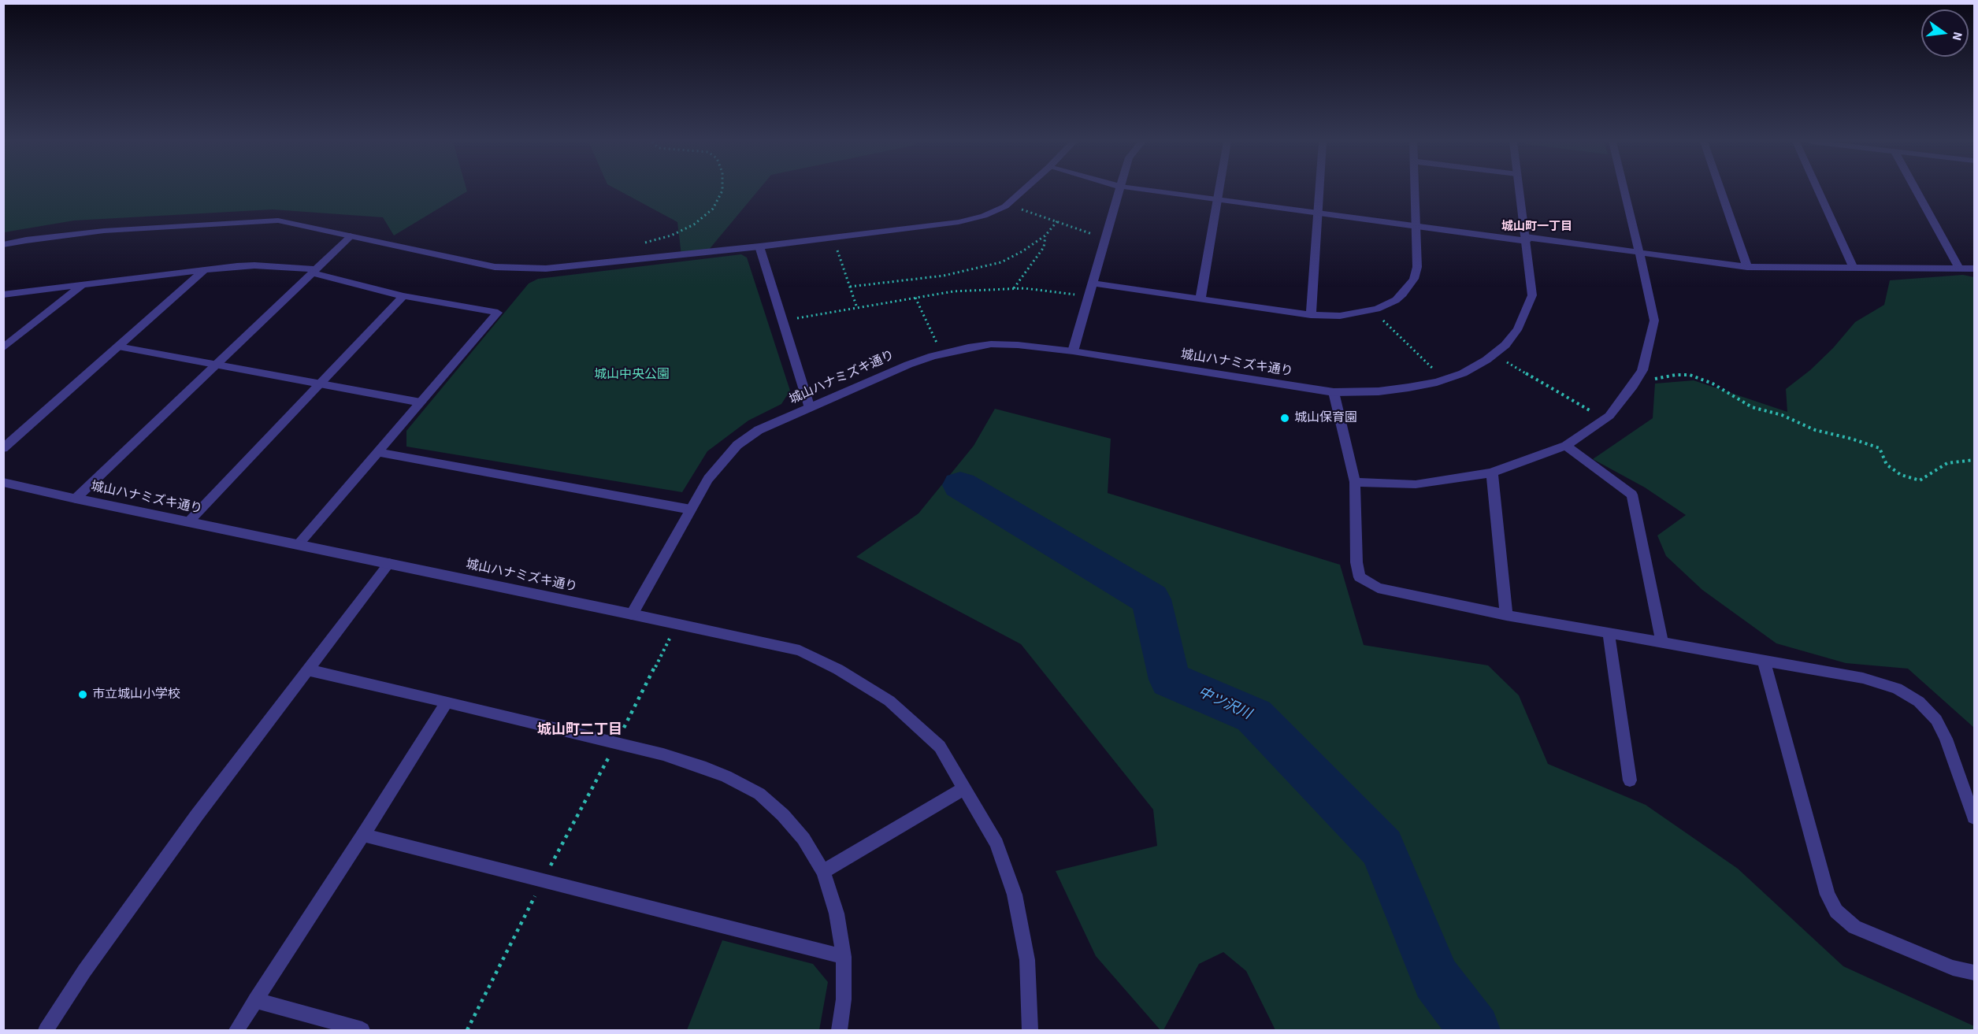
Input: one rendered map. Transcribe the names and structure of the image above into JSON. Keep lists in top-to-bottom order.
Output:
{
  "streets": {
    "street": ["城山ハナミズキ通り"]
  },
  "districts": ["城山町一丁目", "城山町二丁目"],
  "water": ["中ツ沢川"],
  "parks": ["城山中央公園"],
  "places": ["城山保育園", "市立城山小学校"],
  "north": "right"
}
